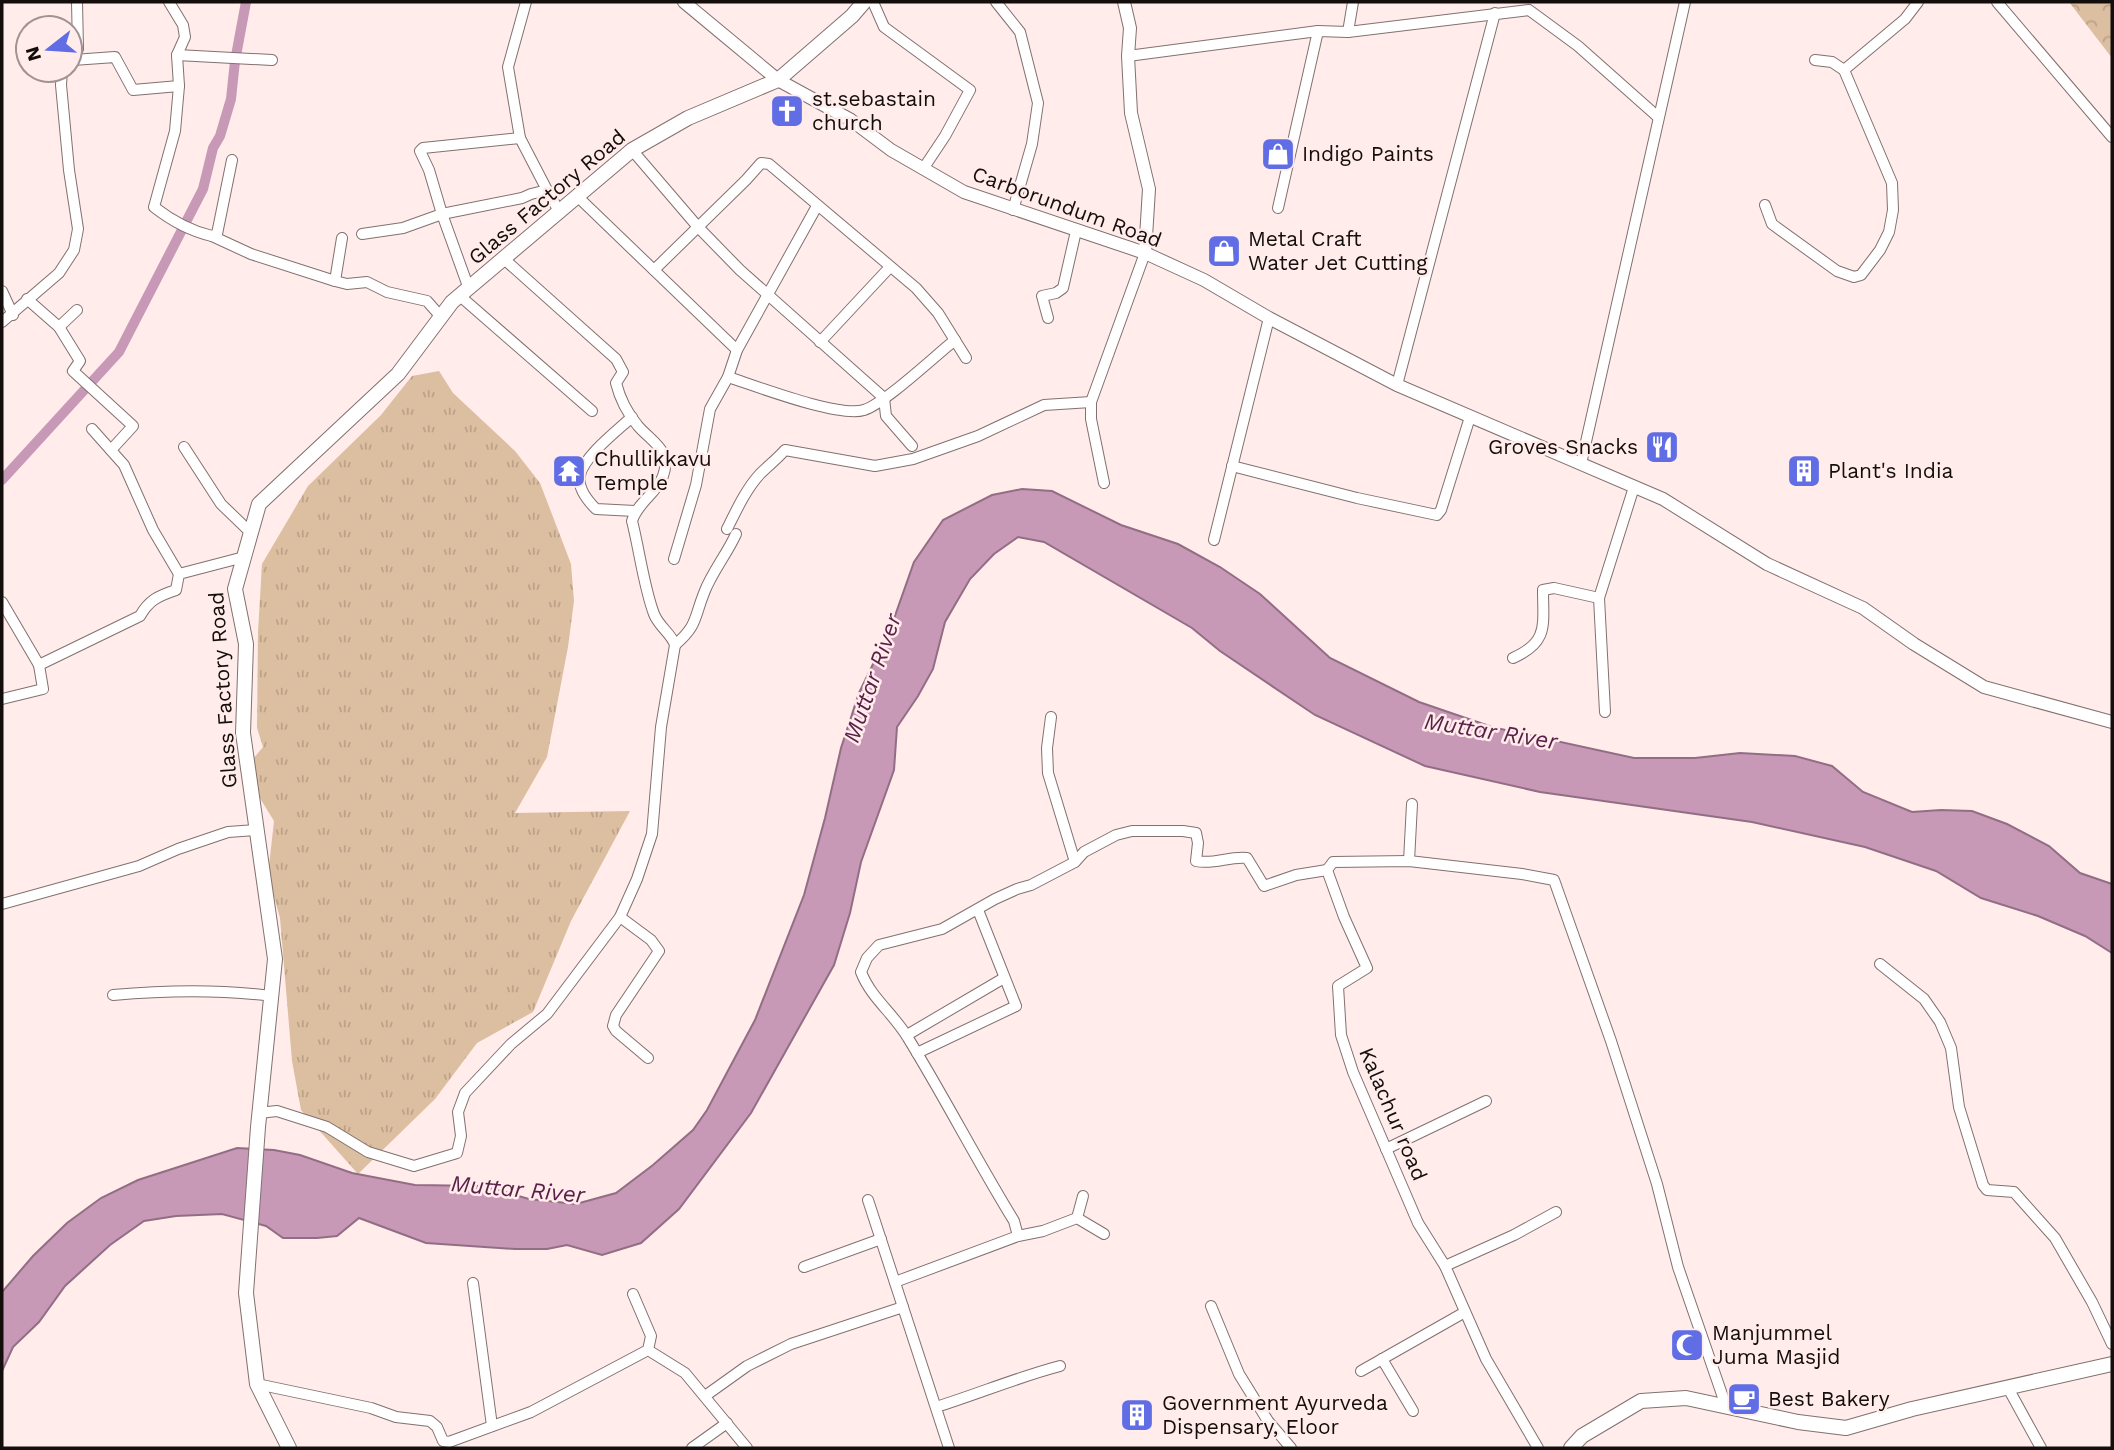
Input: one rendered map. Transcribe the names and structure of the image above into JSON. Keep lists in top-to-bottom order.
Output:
{
  "streets": {
    "main road": ["Glass Factory Road"],
    "street": ["Carborundum Road", "Kalachur road"]
  },
  "crossings": [
    ["Glass Factory Road", "Carborundum Road"]
  ],
  "water": ["Muttar River"],
  "places": {
    "church": ["st.sebastain church"],
    "shop": ["Indigo Paints", "Metal Craft Water Jet Cutting"],
    "restaurant": ["Groves Snacks"],
    "temple": ["Chullikkavu Temple"],
    "building": ["Plant's India", "Government Ayurveda Dispensary, Eloor"],
    "mosque": ["Manjummel Juma Masjid"],
    "cafe": ["Best Bakery"]
  },
  "north": "left"
}
